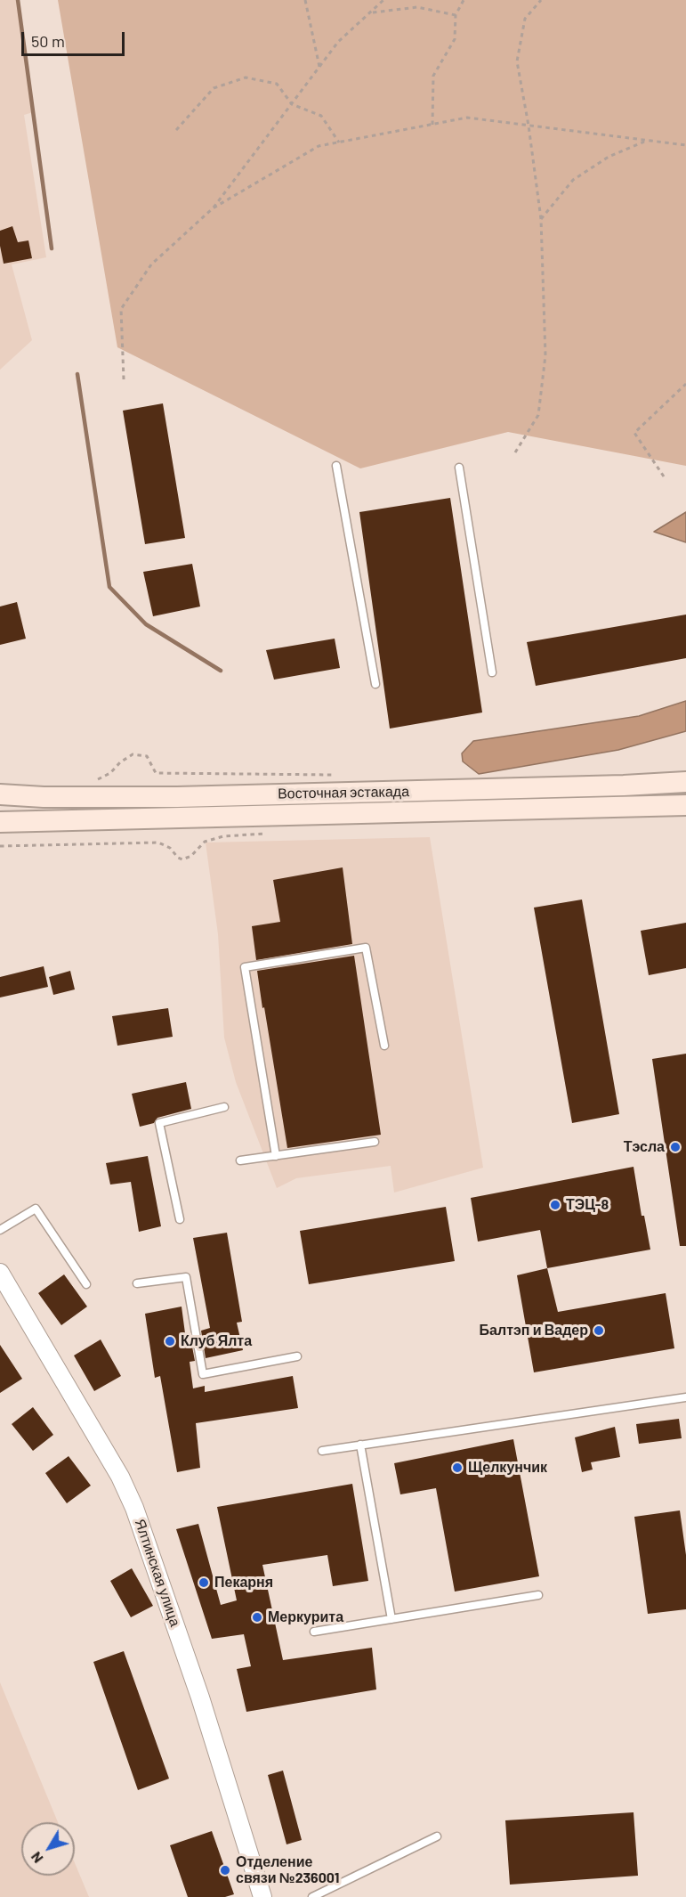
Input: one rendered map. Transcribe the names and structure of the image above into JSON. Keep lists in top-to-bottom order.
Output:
{
  "streets": {
    "main road": ["Восточная эстакада"],
    "street": ["Ялтинская улица"]
  },
  "places": [
    "Тэсла",
    "ТЭЦ-8",
    "Балтэп и Вадер",
    "Клуб Ялта",
    "Щелкунчик",
    "Пекарня",
    "Меркурита",
    "Отделение связи №236001"
  ],
  "scale_bar": "50 m",
  "north": "bottom left"
}
